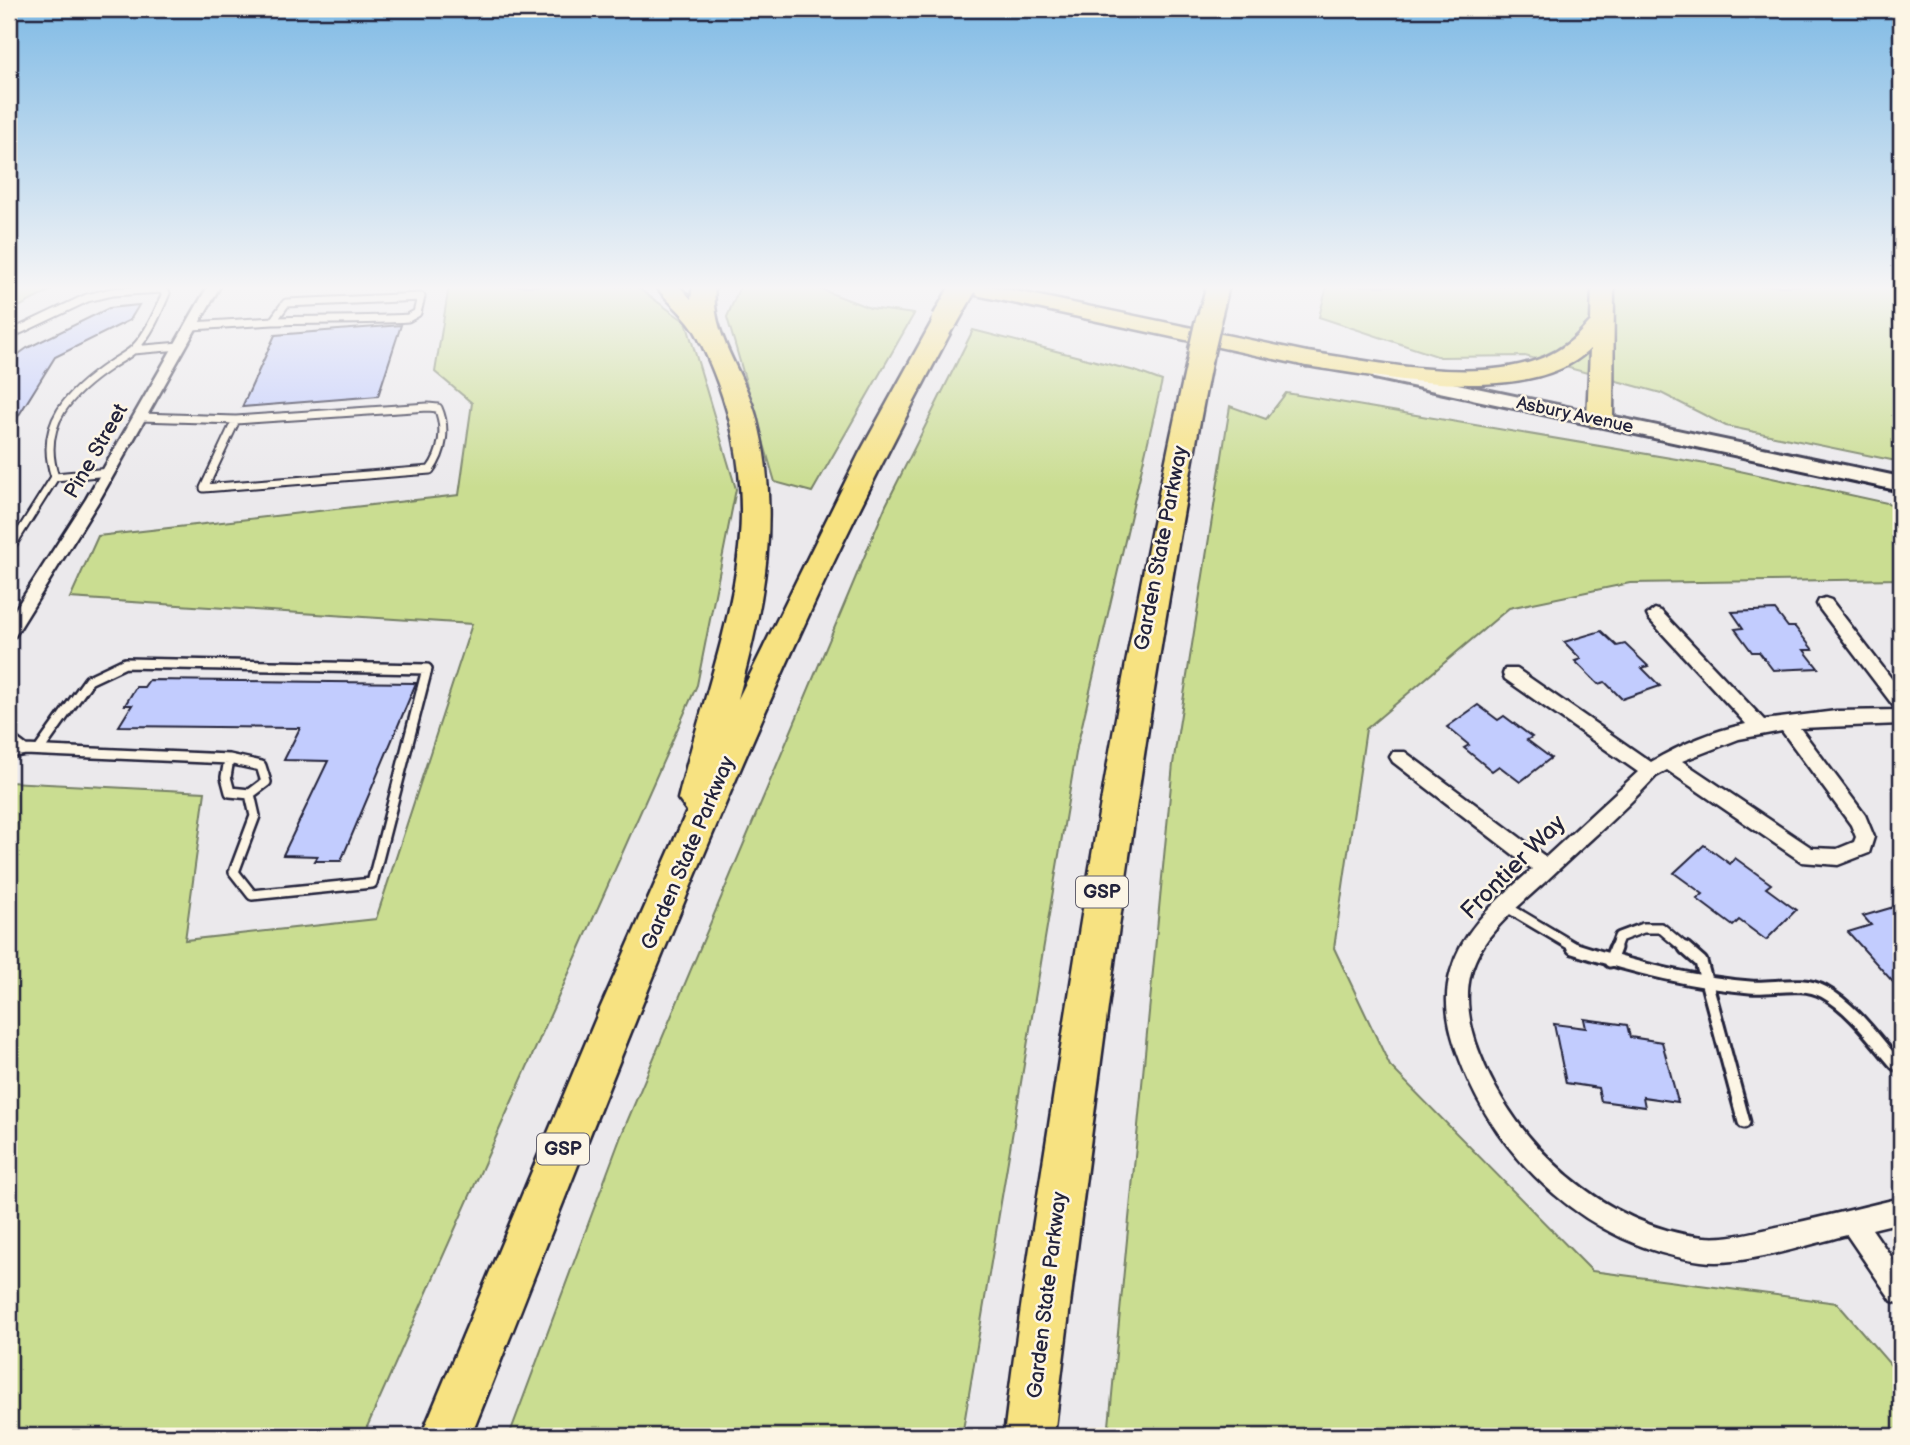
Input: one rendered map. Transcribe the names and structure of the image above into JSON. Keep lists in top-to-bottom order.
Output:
{
  "streets": {
    "highway": ["Garden State Parkway", "GSP"],
    "main road": ["Asbury Avenue"],
    "street": ["Pine Street", "Frontier Way"]
  }
}
